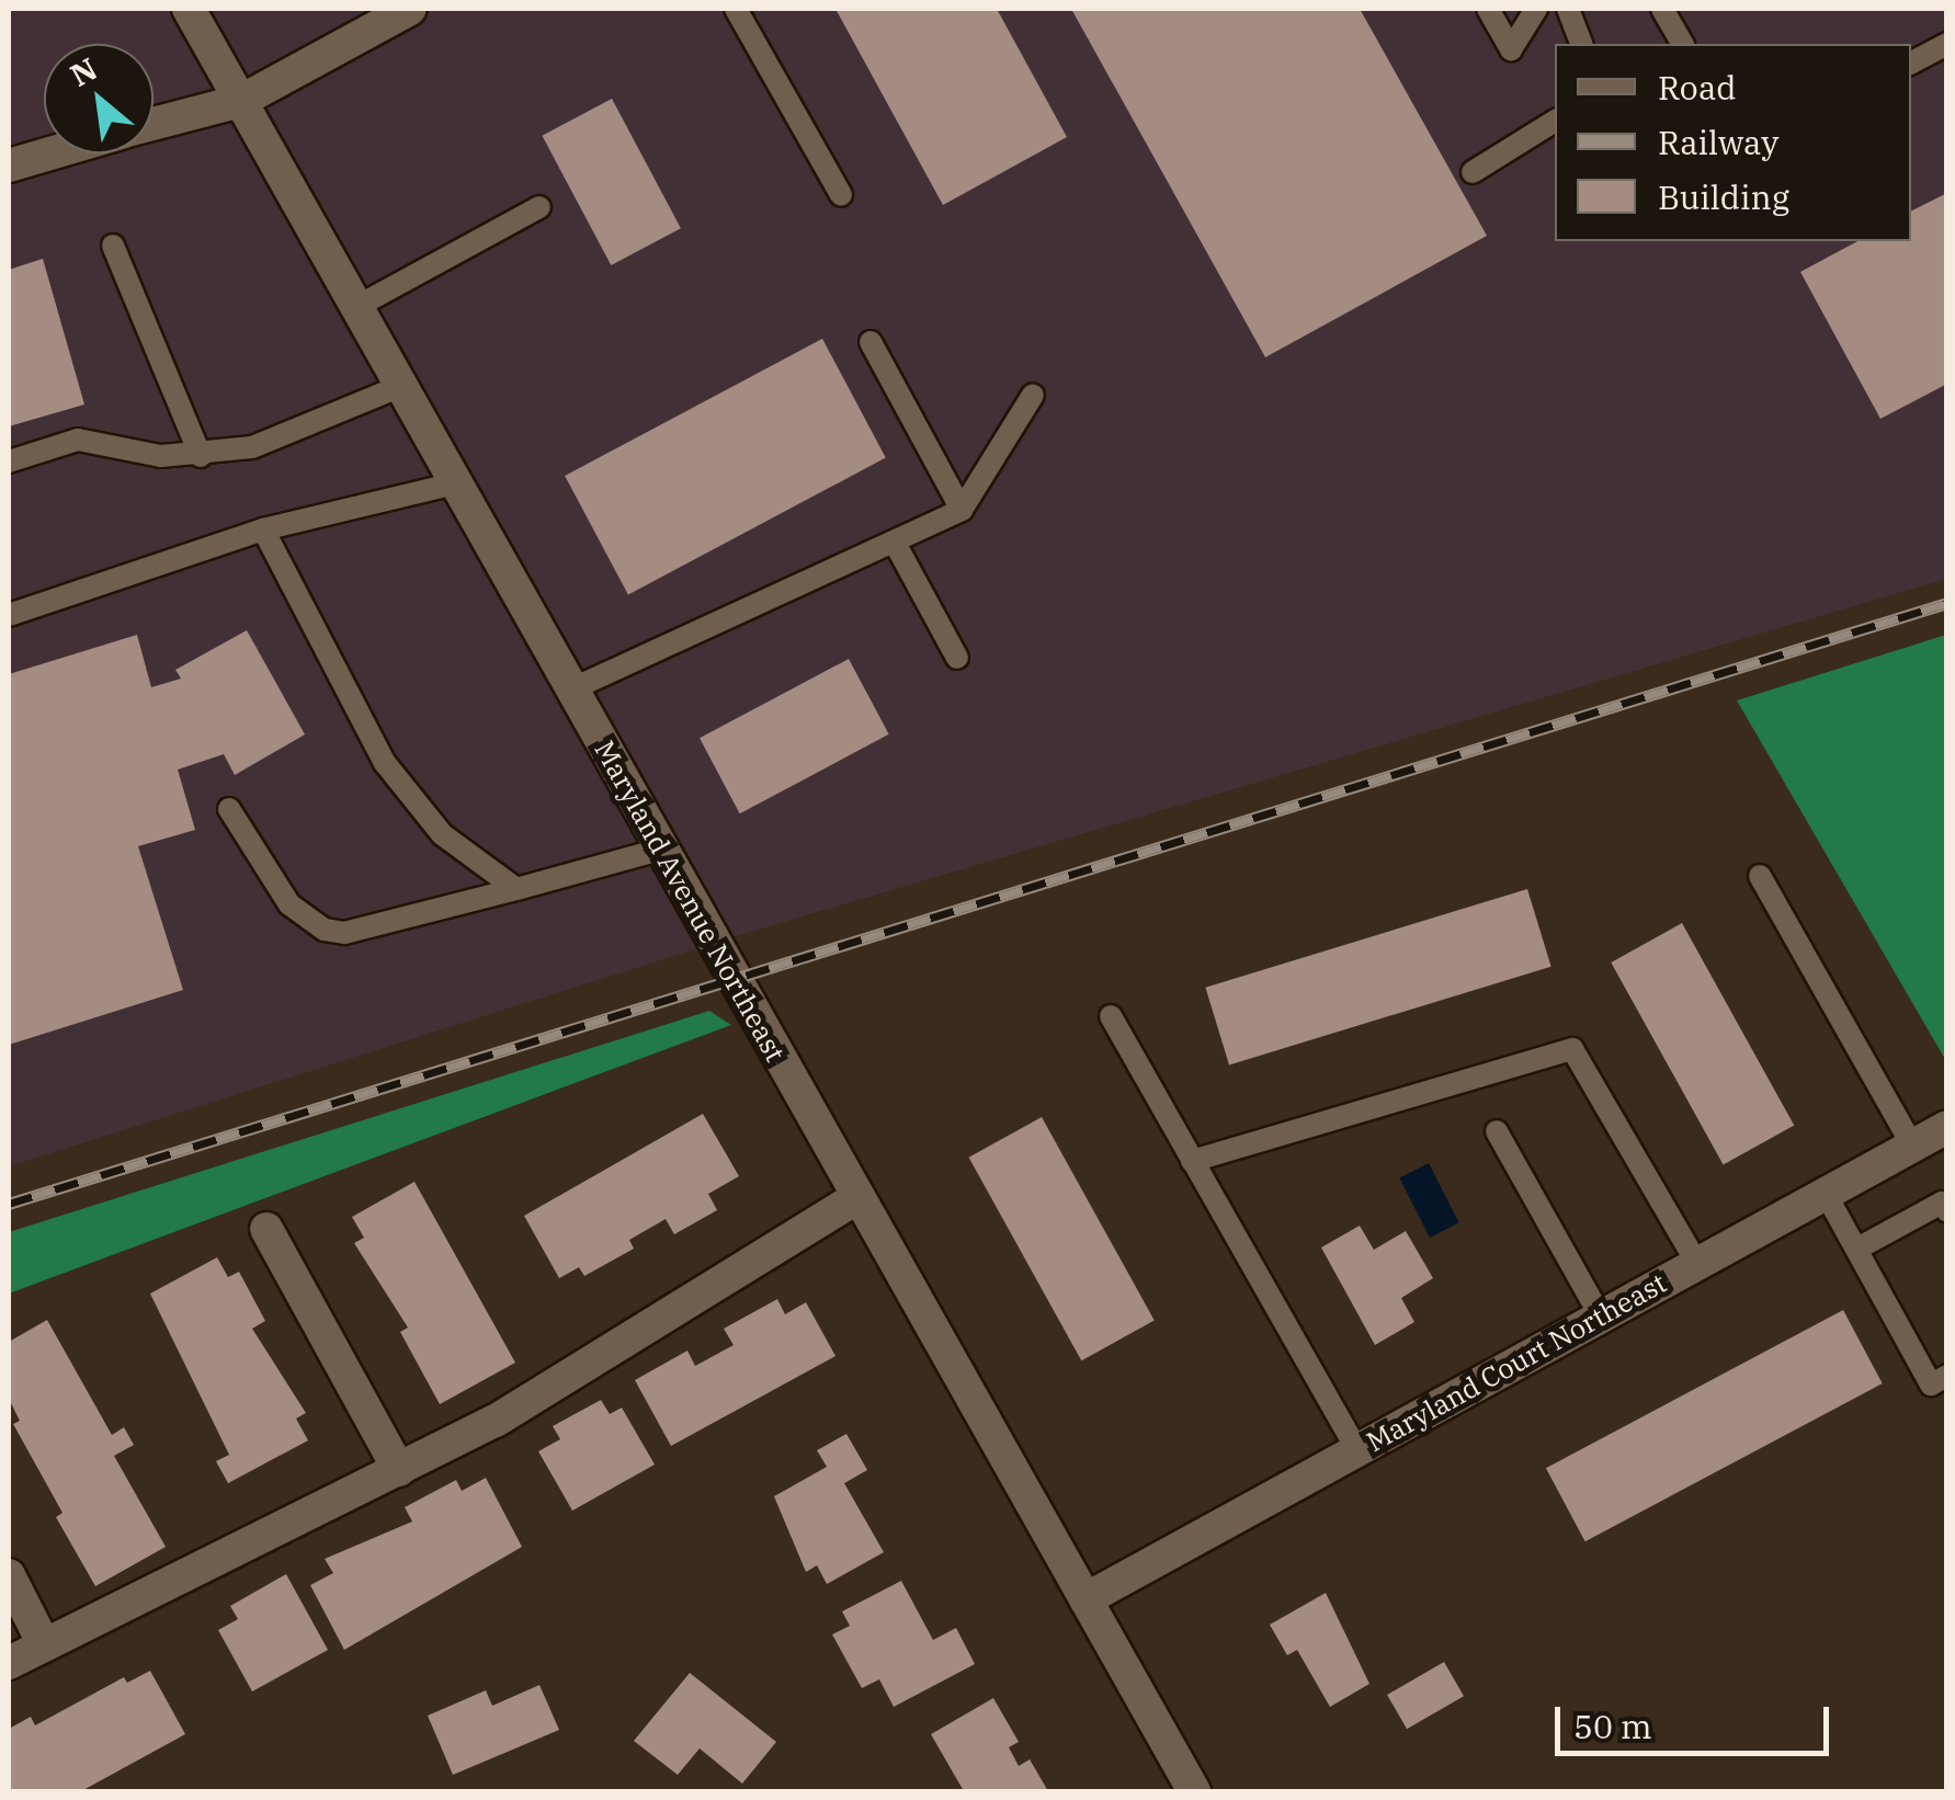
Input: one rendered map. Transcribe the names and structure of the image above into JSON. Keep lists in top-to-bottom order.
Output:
{
  "streets": {
    "street": ["Maryland Avenue Northeast", "Maryland Court Northeast"]
  },
  "crossings": [
    ["Maryland Avenue Northeast", "Maryland Court Northeast"]
  ],
  "legend": ["Road", "Railway", "Building"],
  "scale_bar": "50 m",
  "north": "top left"
}
